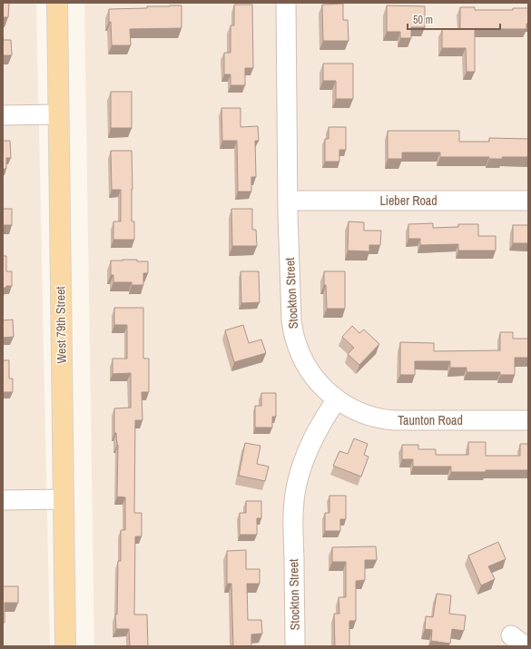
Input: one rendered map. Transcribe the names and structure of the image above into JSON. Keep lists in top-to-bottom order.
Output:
{
  "streets": {
    "main road": ["West 79th Street"],
    "street": ["Lieber Road", "Stockton Street", "Taunton Road"]
  },
  "crossings": [
    ["Lieber Road", "Stockton Street"],
    ["Stockton Street", "Taunton Road"]
  ],
  "scale_bar": "50 m"
}
